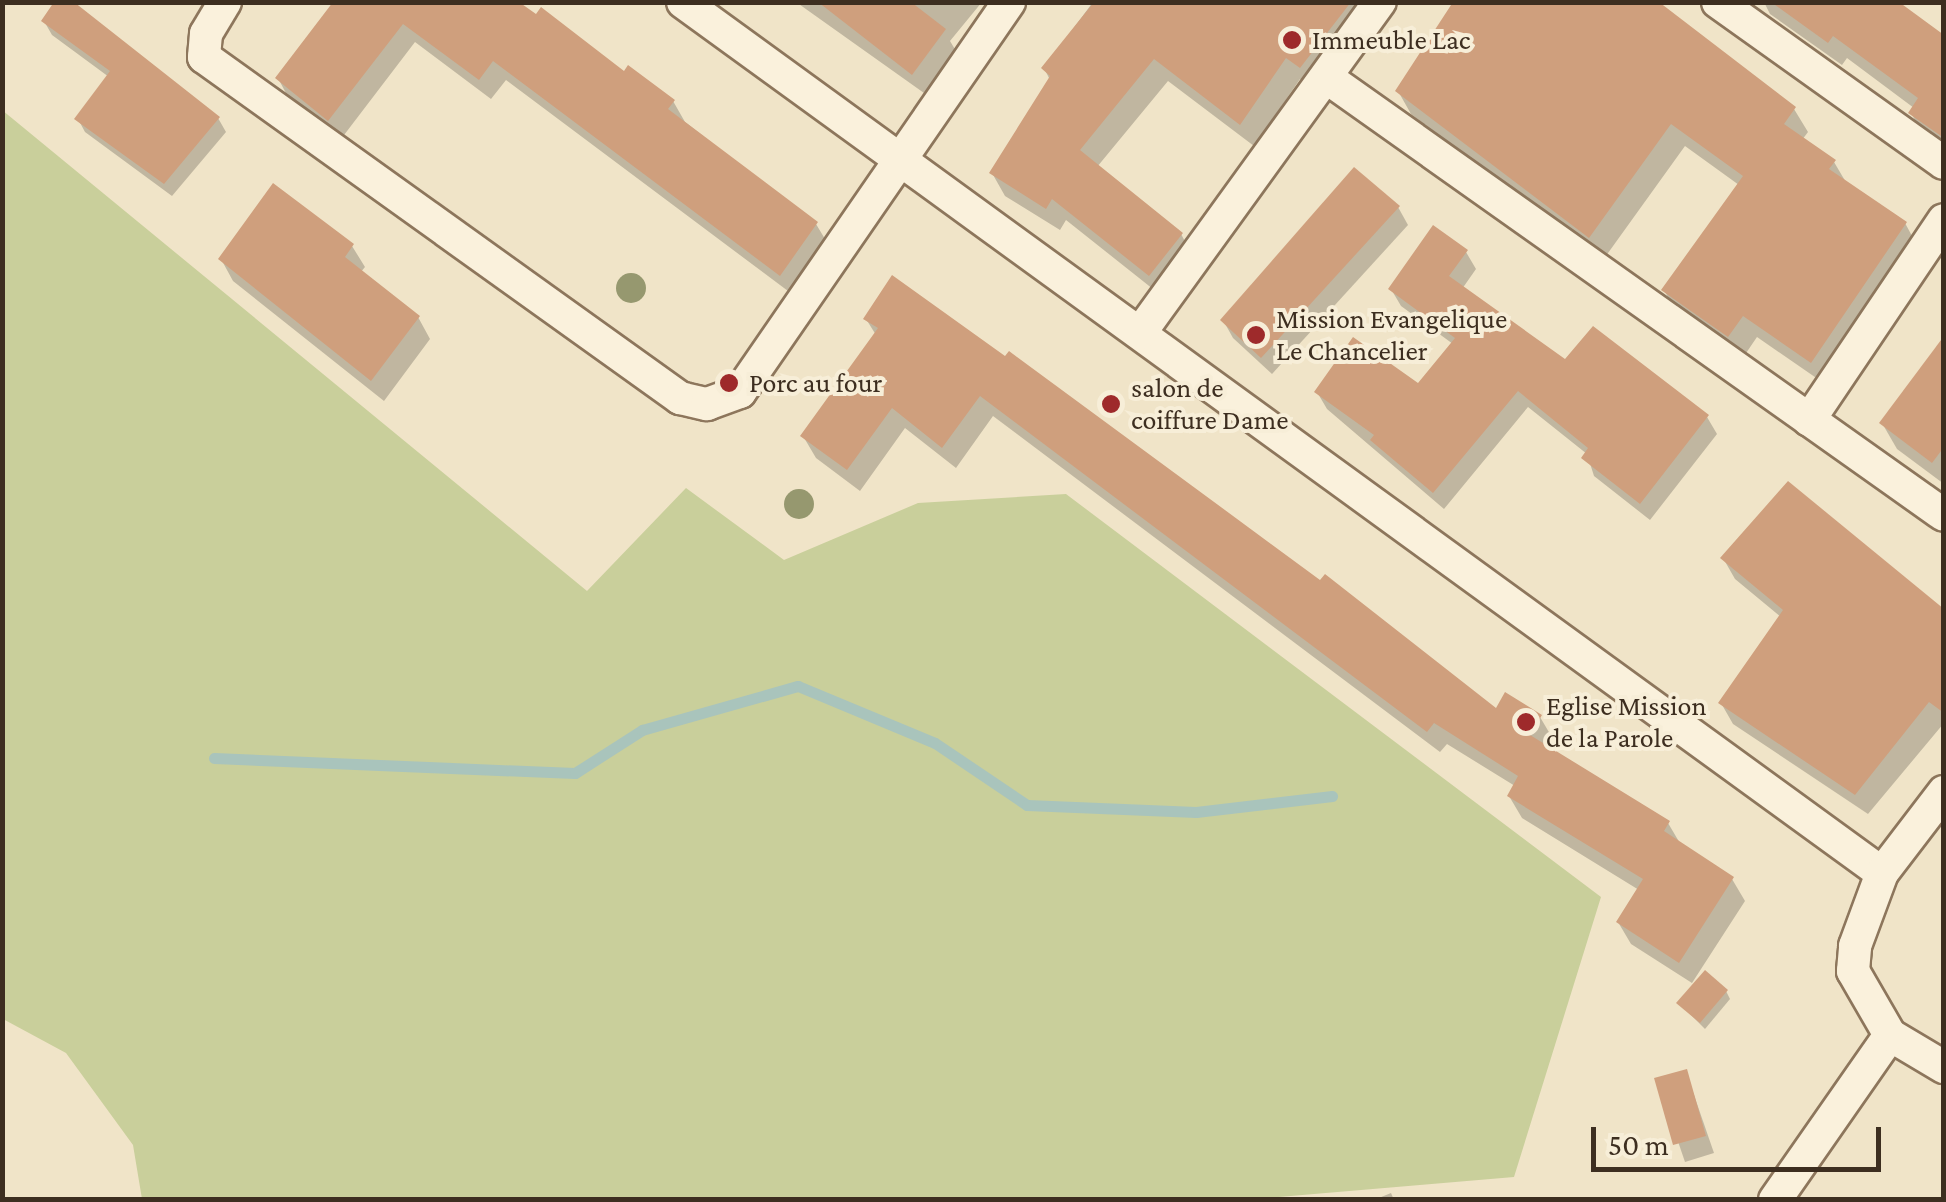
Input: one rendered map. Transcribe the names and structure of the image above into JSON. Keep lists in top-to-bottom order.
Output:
{
  "places": [
    "Immeuble Lac",
    "Mission Evangelique Le Chancelier",
    "Porc au four",
    "salon de coiffure Dame",
    "Eglise Mission de la Parole"
  ],
  "scale_bar": "50 m"
}
